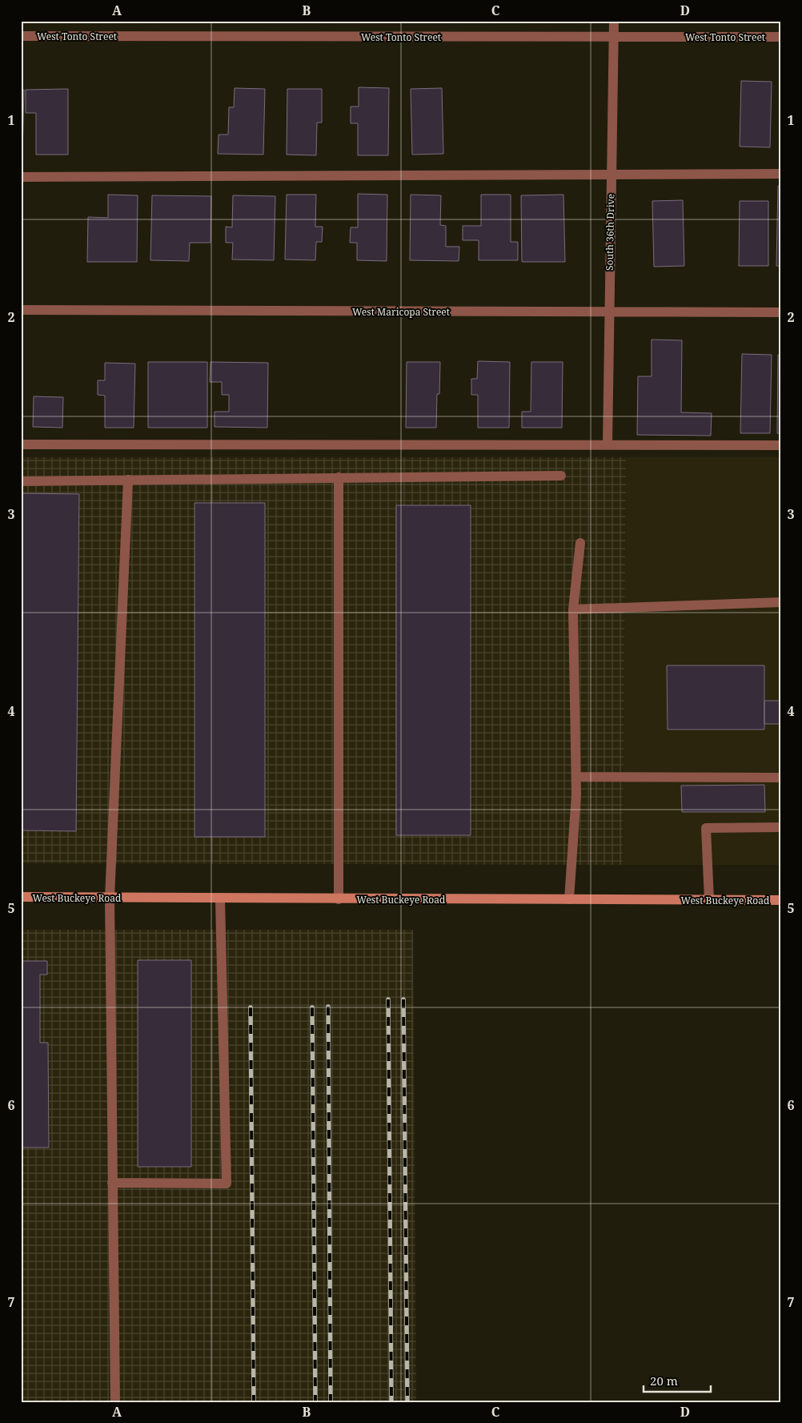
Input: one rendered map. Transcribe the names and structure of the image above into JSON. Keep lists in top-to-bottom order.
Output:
{
  "streets": {
    "main road": ["West Buckeye Road"],
    "street": ["West Tonto Street", "South 36th Drive", "West Maricopa Street"]
  },
  "crossings": [
    ["West Tonto Street", "South 36th Drive"],
    ["South 36th Drive", "West Maricopa Street"]
  ],
  "scale_bar": "20 m",
  "grid": {
    "columns": [
      "A",
      "B",
      "C",
      "D"
    ],
    "rows": [
      "1",
      "2",
      "3",
      "4",
      "5",
      "6",
      "7"
    ]
  }
}
